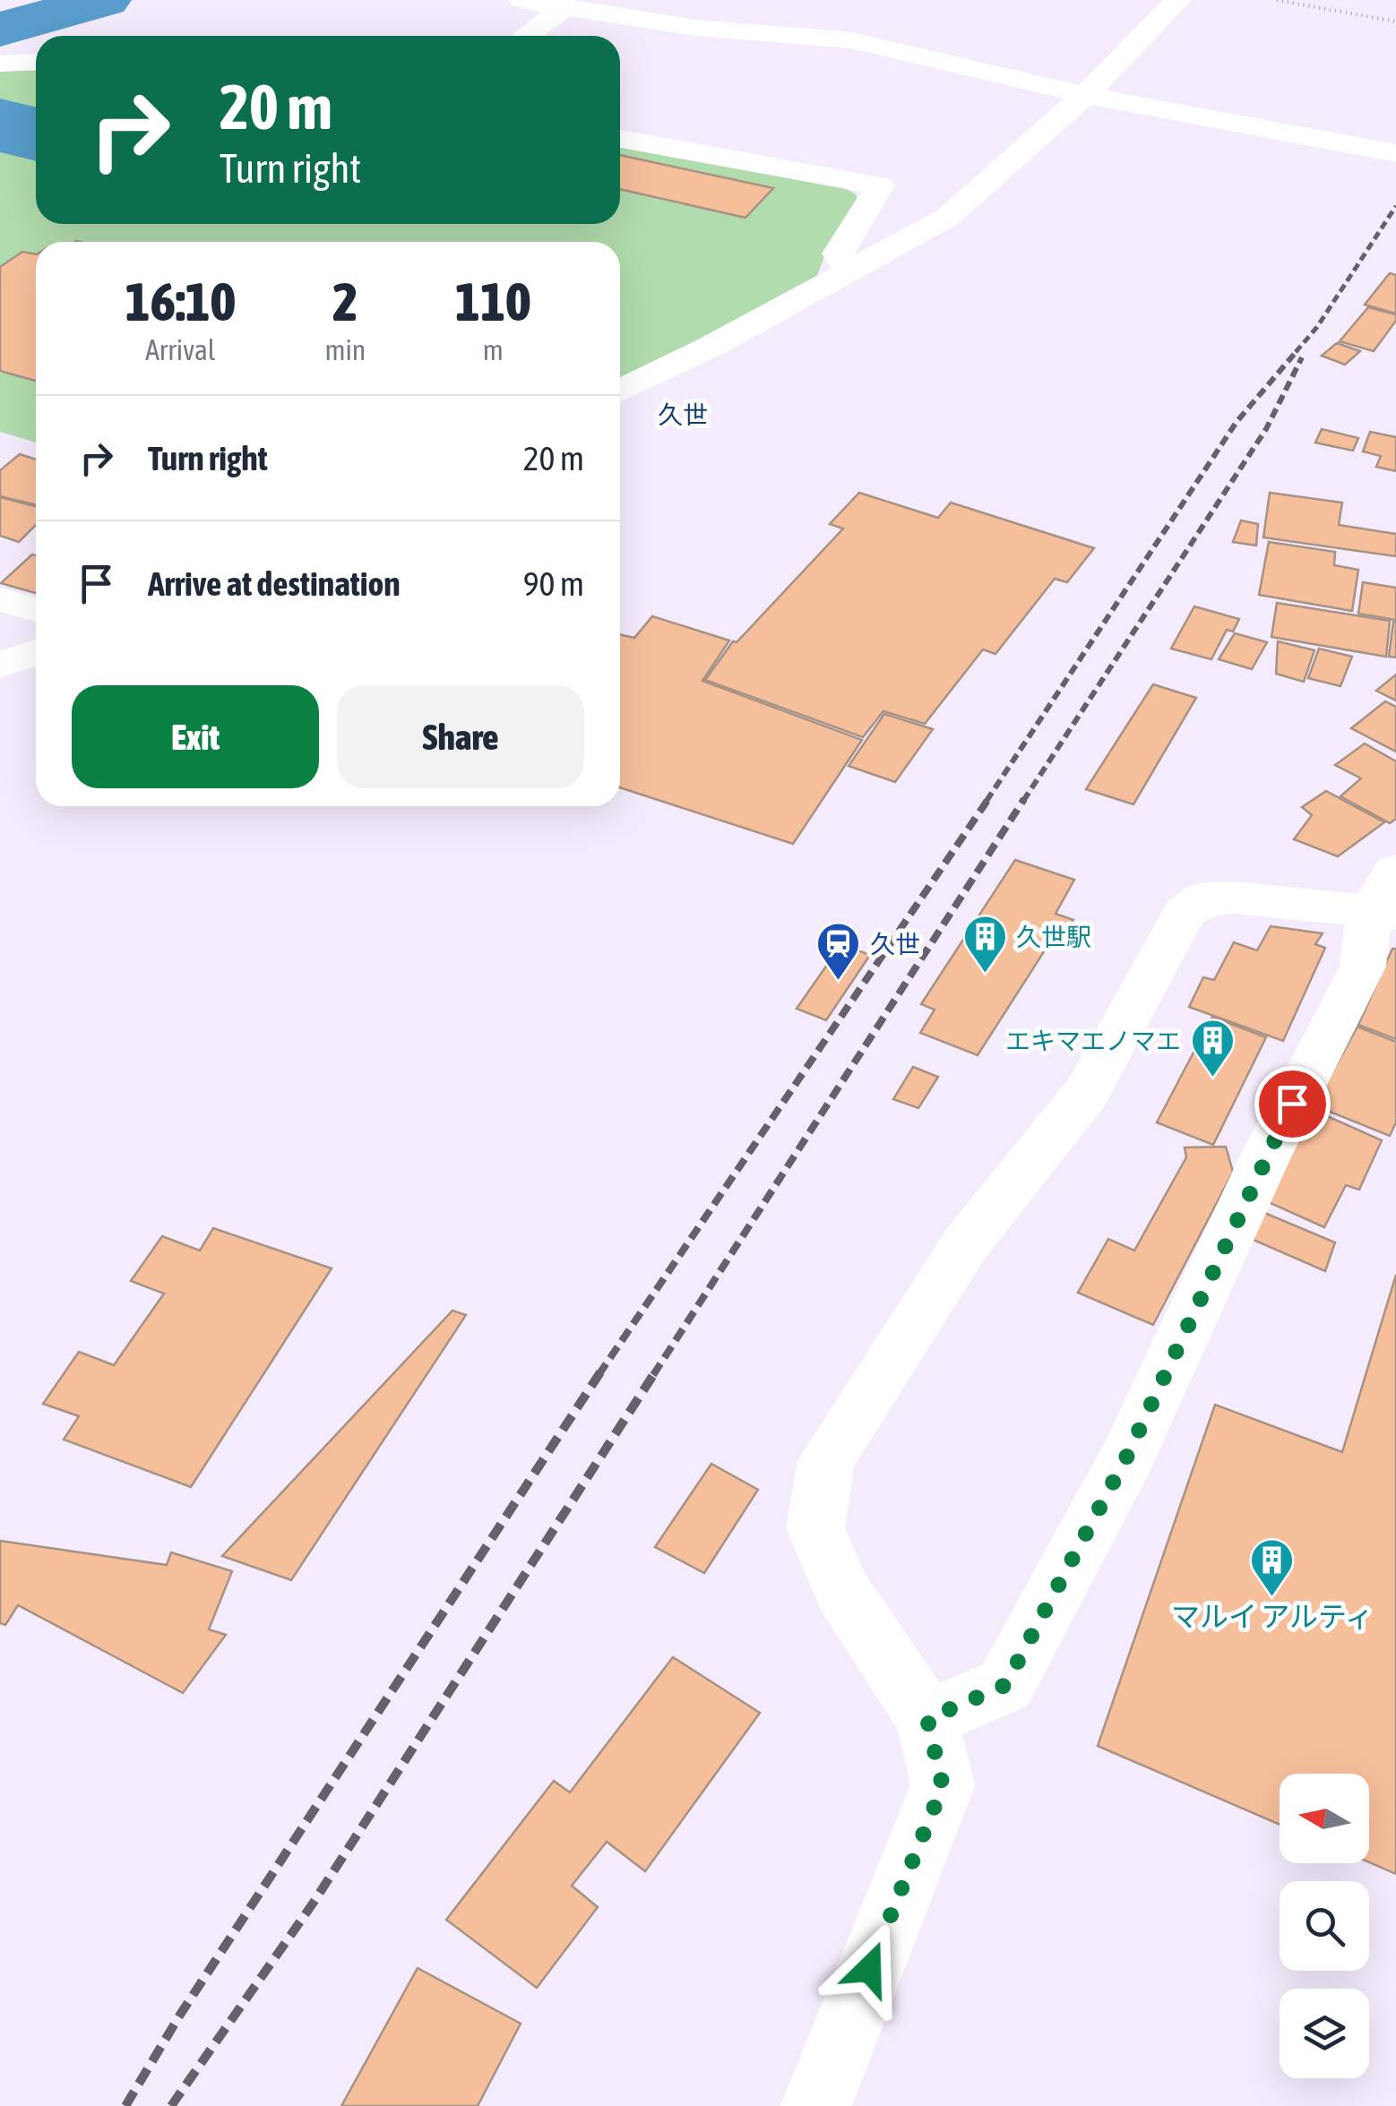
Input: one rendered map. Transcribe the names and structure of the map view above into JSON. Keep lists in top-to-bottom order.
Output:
{
  "districts": ["久世"],
  "places": {
    "building": ["久世駅", "エキマエノマエ", "マルイ アルティ"],
    "station": ["久世"]
  },
  "north": "left",
  "page": {
    "turn": ["20 m", "Turn right"],
    "eta": [
      "16:10",
      "Arrival",
      "2",
      "min",
      "110",
      "m"
    ],
    "list": [
      {
        "name": "Turn right",
        "value": "20 m"
      },
      {
        "name": "Arrive at destination",
        "value": "90 m"
      }
    ],
    "buttons": ["Exit", "Share"]
  }
}
